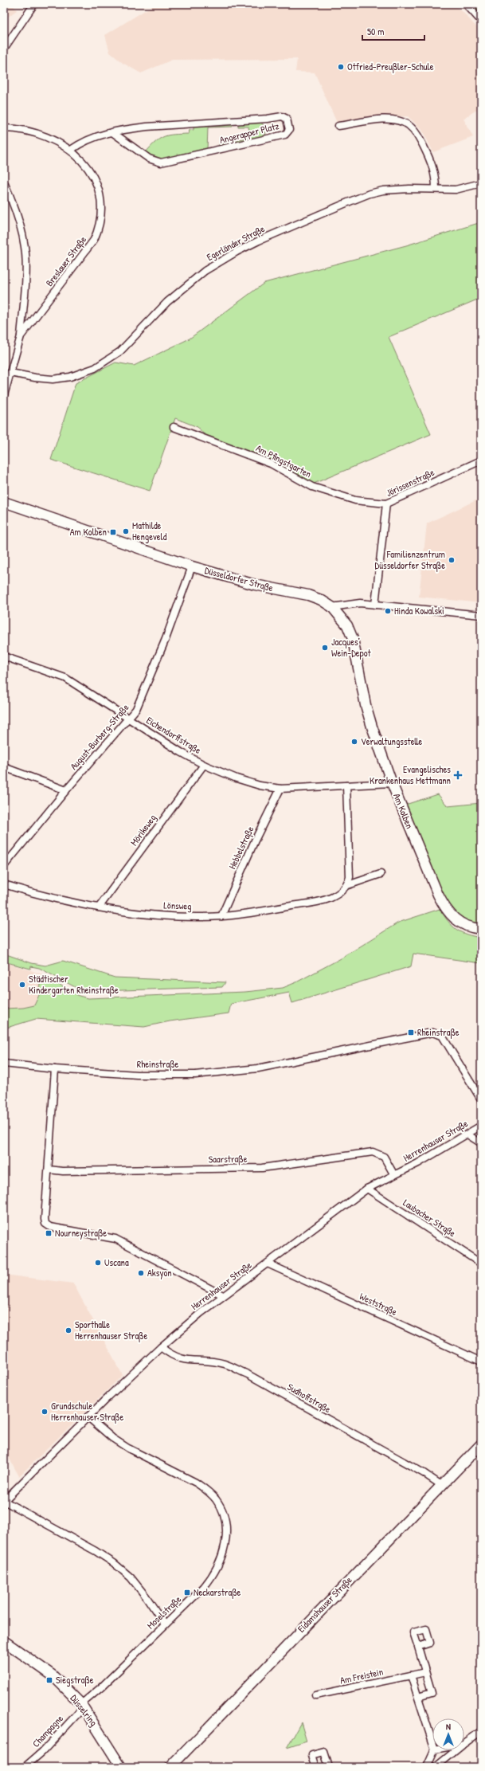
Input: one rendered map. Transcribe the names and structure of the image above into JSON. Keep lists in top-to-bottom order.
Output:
{
  "streets": {
    "street": [
      "Angerapper Platz",
      "Egerländer Straße",
      "Breslauer Straße",
      "Am Pfingstgarten",
      "Jörissenstraße",
      "Düsseldorfer Straße",
      "Eichendorffstraße",
      "August-Burberg-Straße",
      "Am Kolben",
      "Mörikeweg",
      "Hebbelstraße",
      "Lönsweg",
      "Rheinstraße",
      "Herrenhauser Straße",
      "Saarstraße",
      "Laubacher Straße",
      "Weststraße",
      "Sudhoffstraße",
      "Eidamshauser Straße",
      "Moselstraße",
      "Am Freistein",
      "Düsselring",
      "Champagne"
    ]
  },
  "crossings": [
    ["Angerapper Platz", "Breslauer Straße"],
    ["Egerländer Straße", "Breslauer Straße"],
    ["Am Pfingstgarten", "Jörissenstraße"],
    ["Düsseldorfer Straße", "August-Burberg-Straße"],
    ["Düsseldorfer Straße", "Am Kolben"],
    ["Eichendorffstraße", "August-Burberg-Straße"],
    ["Eichendorffstraße", "Mörikeweg"],
    ["Eichendorffstraße", "Hebbelstraße"],
    ["Mörikeweg", "Lönsweg"],
    ["Hebbelstraße", "Lönsweg"],
    ["Herrenhauser Straße", "Saarstraße"],
    ["Herrenhauser Straße", "Laubacher Straße"],
    ["Herrenhauser Straße", "Weststraße"],
    ["Herrenhauser Straße", "Sudhoffstraße"],
    ["Herrenhauser Straße", "Moselstraße"],
    ["Sudhoffstraße", "Eidamshauser Straße"],
    ["Moselstraße", "Düsselring"],
    ["Moselstraße", "Champagne"],
    ["Düsselring", "Champagne"]
  ],
  "places": {
    "other": [
      "Otfried-Preußler-Schule",
      "Mathilde Hengeveld",
      "Familienzentrum Düsseldorfer Straße",
      "Hinda Kowalski",
      "Jacques’ Wein-Depot",
      "Verwaltungsstelle",
      "Städtischer Kindergarten Rheinstraße",
      "Uscana",
      "Aksyon",
      "Sporthalle Herrenhauser Straße",
      "Grundschule Herrenhauser Straße"
    ],
    "transit": [
      "Am Kolben",
      "Rheinstraße",
      "Nourneystraße",
      "Neckarstraße",
      "Siegstraße"
    ],
    "health": ["Evangelisches Krankenhaus Mettmann"]
  },
  "scale_bar": "50 m",
  "north": "top"
}
